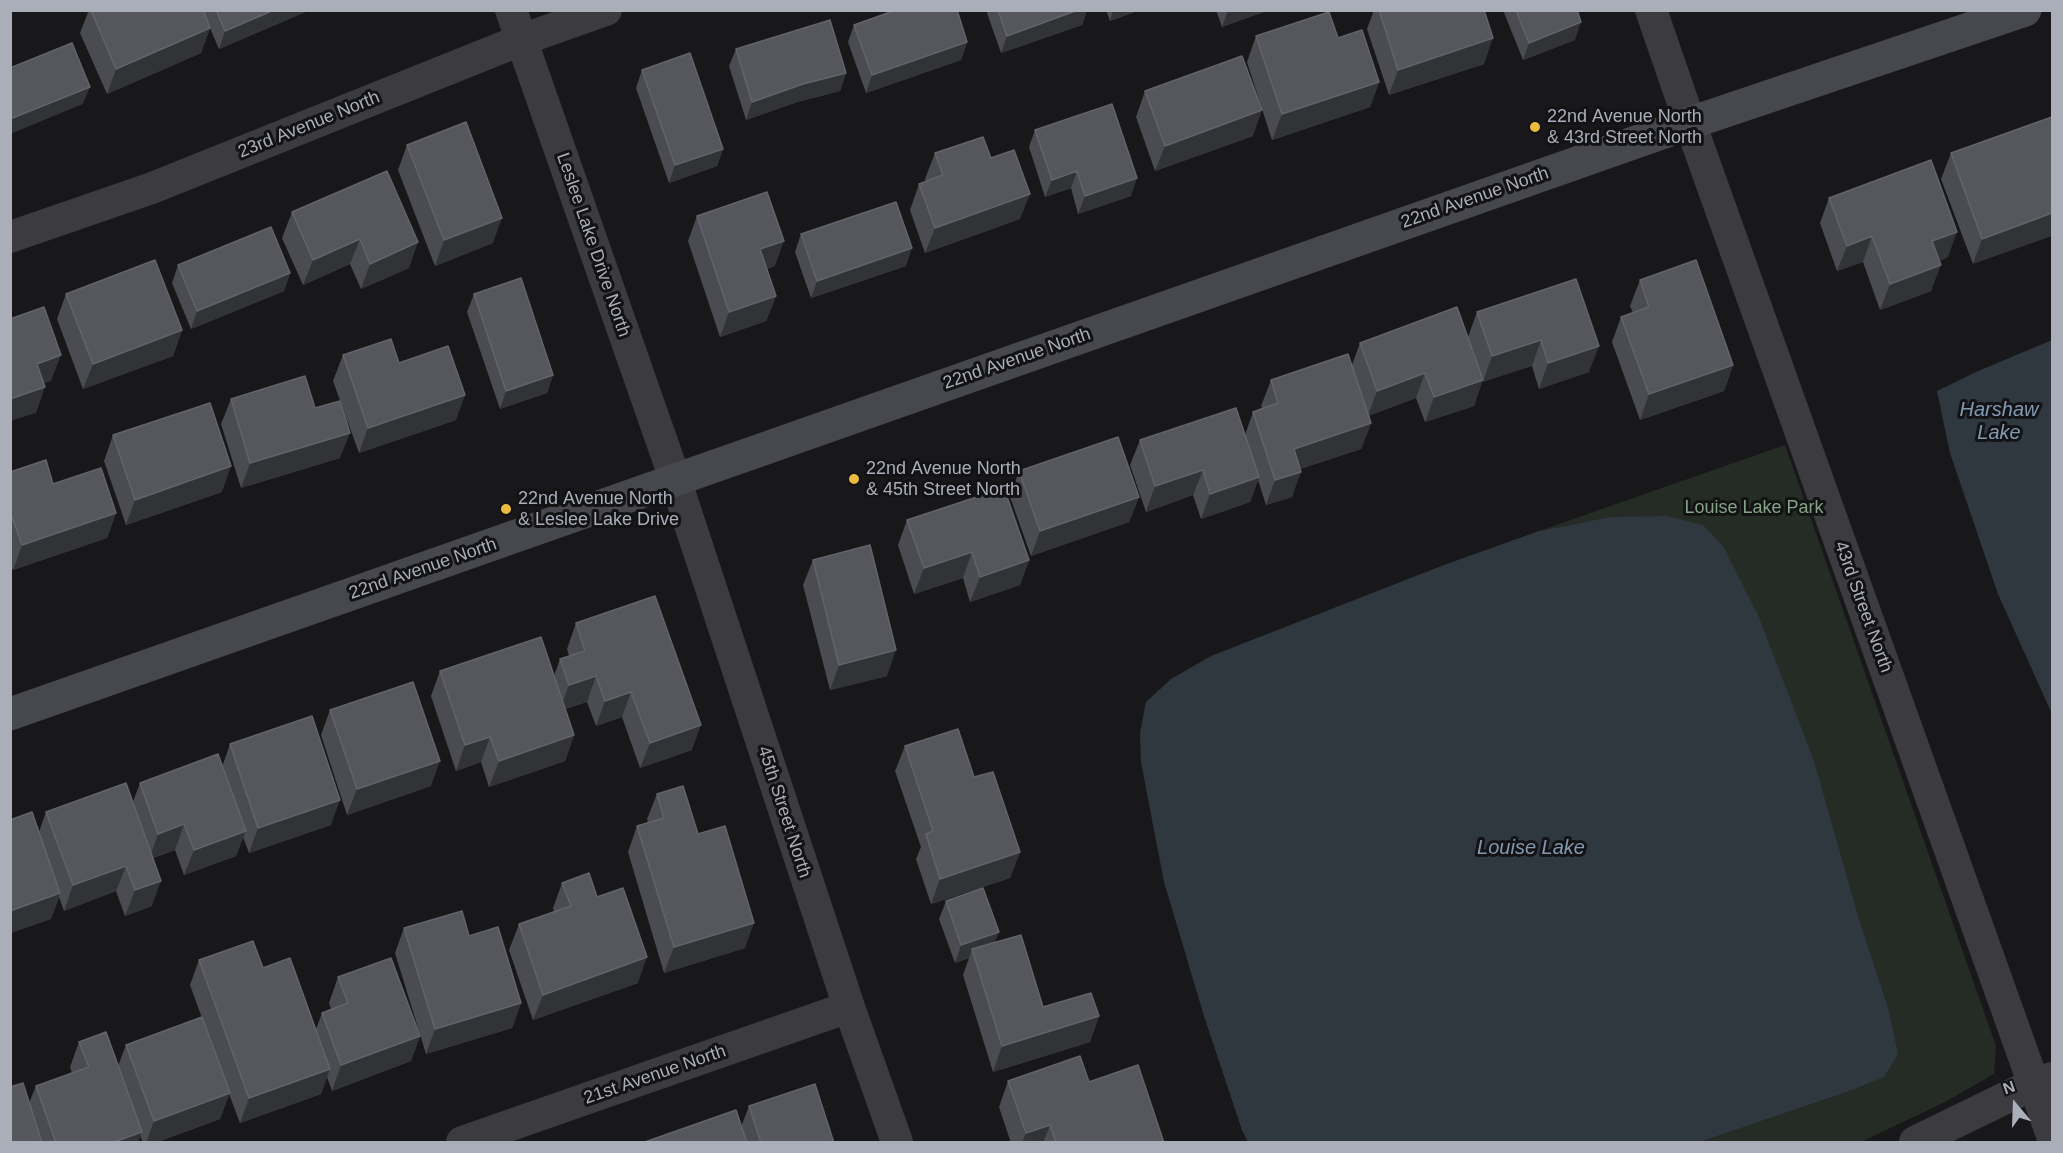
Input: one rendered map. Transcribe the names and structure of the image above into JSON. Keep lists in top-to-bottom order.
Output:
{
  "streets": {
    "main road": ["22nd Avenue North"],
    "street": [
      "23rd Avenue North",
      "Leslee Lake Drive North",
      "43rd Street North",
      "45th Street North",
      "21st Avenue North"
    ]
  },
  "crossings": [
    ["23rd Avenue North", "Leslee Lake Drive North"],
    ["22nd Avenue North", "Leslee Lake Drive North"],
    ["22nd Avenue North", "43rd Street North"],
    ["22nd Avenue North", "45th Street North"],
    ["Leslee Lake Drive North", "45th Street North"],
    ["45th Street North", "21st Avenue North"]
  ],
  "water": ["Harshaw Lake", "Louise Lake"],
  "parks": ["Louise Lake Park"],
  "places": ["22nd Avenue North & 43rd Street North", "22nd Avenue North & 45th Street North", "22nd Avenue North & Leslee Lake Drive"],
  "north": "top"
}
